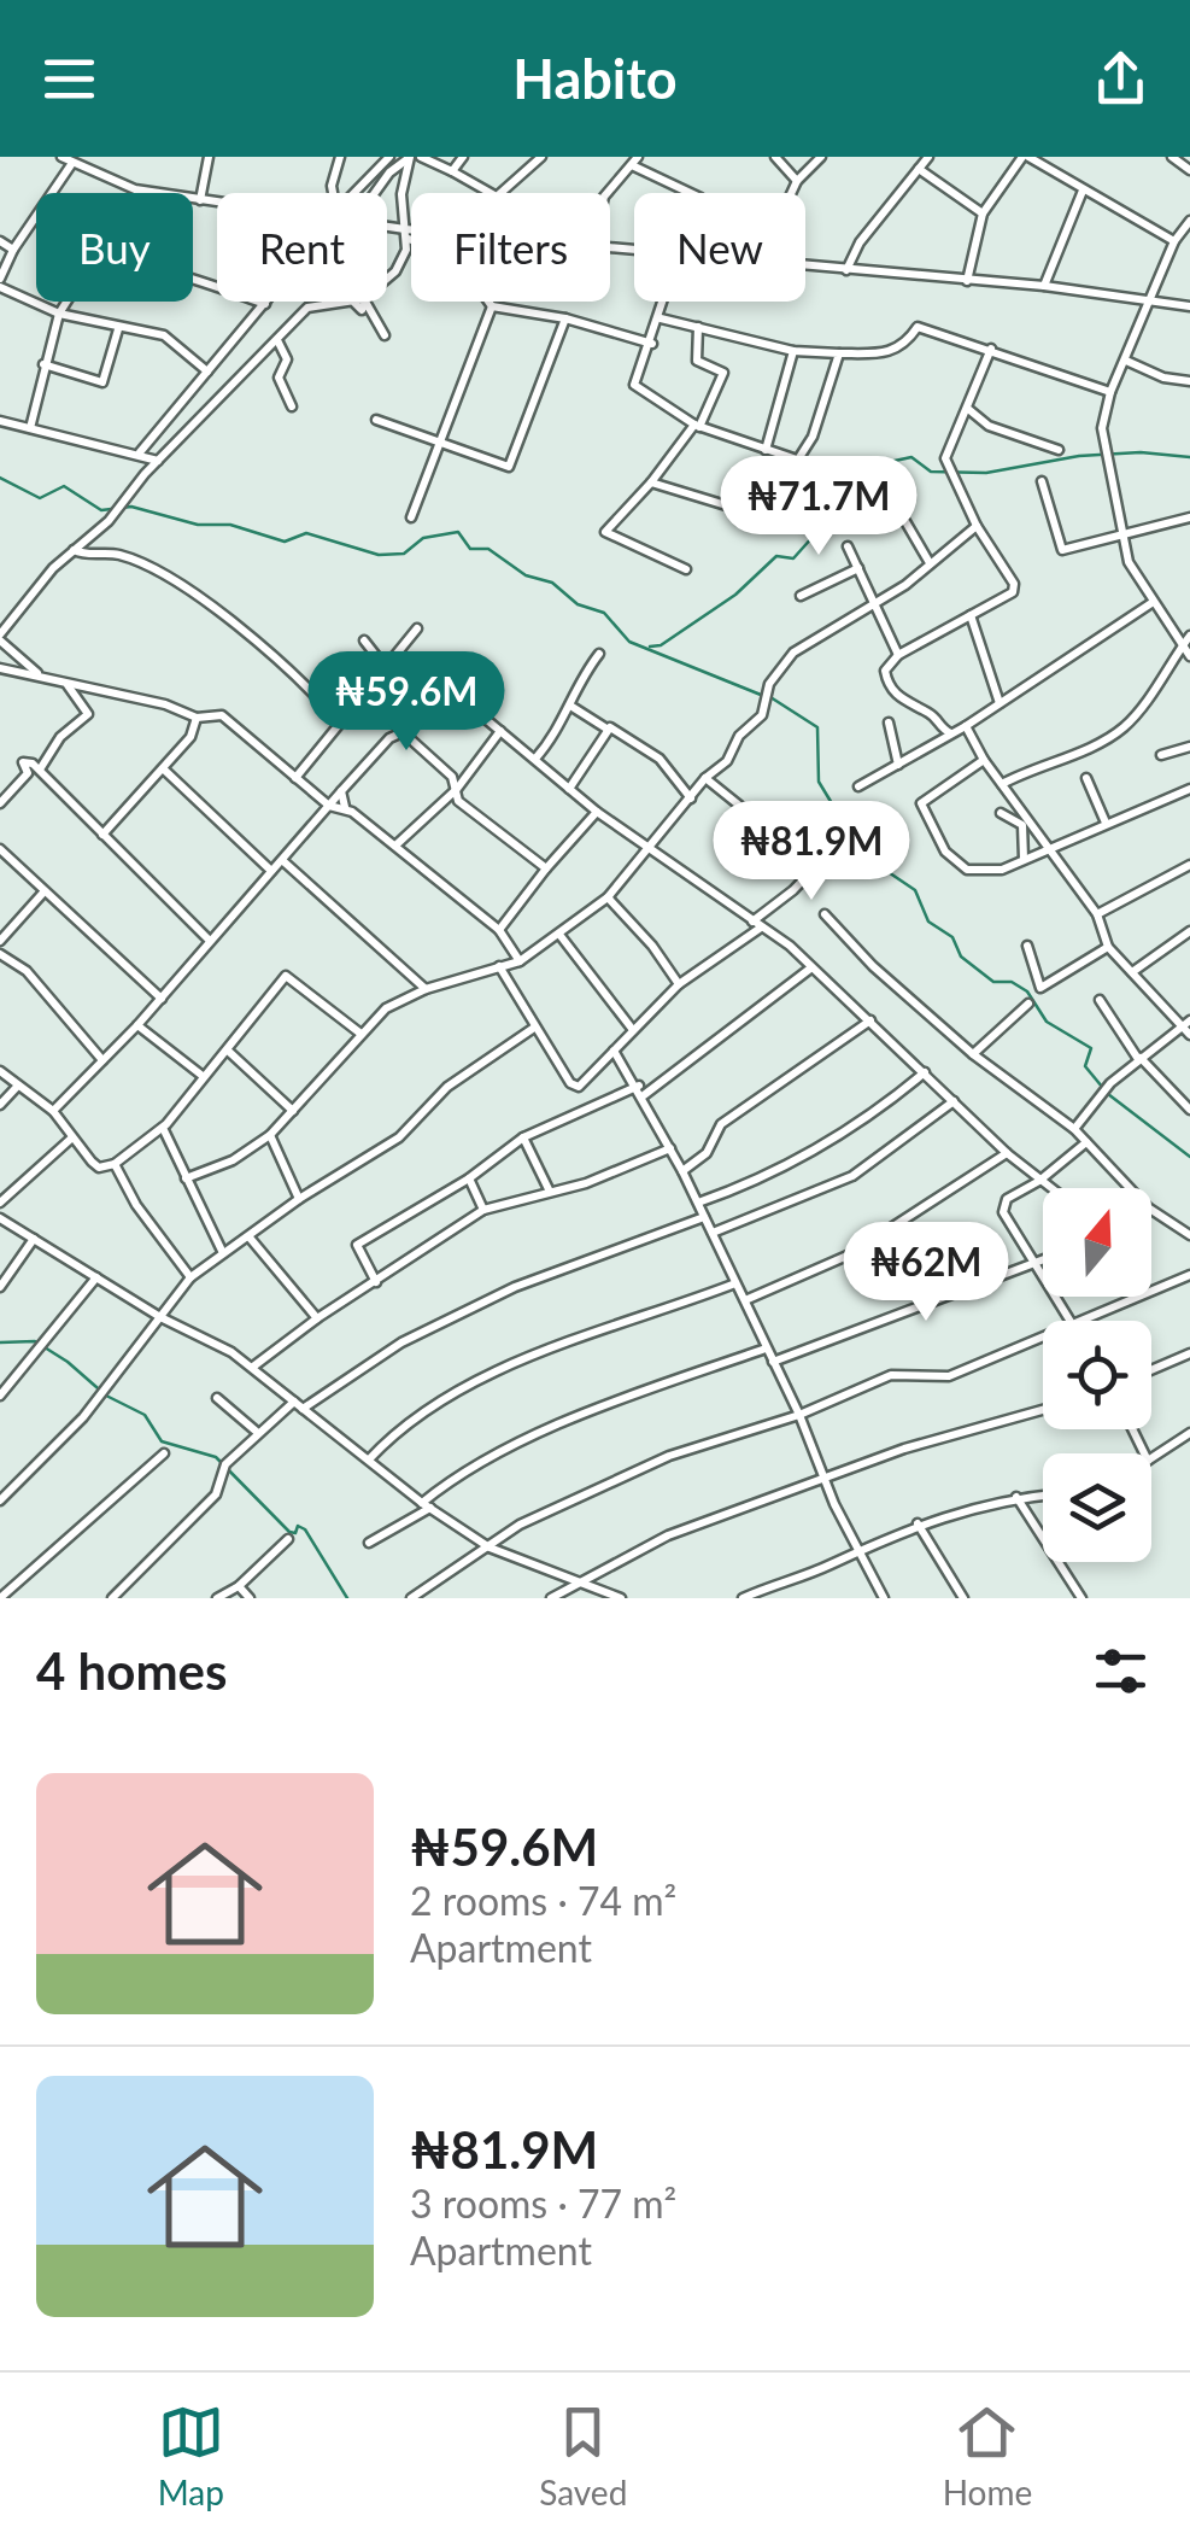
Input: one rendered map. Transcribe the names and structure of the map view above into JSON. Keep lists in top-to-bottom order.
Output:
{
  "north": "top",
  "page": {
    "header": "Habito",
    "chip": [
      "Buy",
      "Rent",
      "Filters",
      "New"
    ],
    "price": [
      "₦71.7M",
      "₦59.6M",
      "₦81.9M",
      "₦62M"
    ],
    "heading": "4 homes",
    "list": [
      {
        "name": "₦59.6M",
        "note": "2 rooms · 74 m² · Apartment"
      },
      {
        "name": "₦81.9M",
        "note": "3 rooms · 77 m² · Apartment"
      }
    ],
    "tabs": ["Map", "Saved", "Home"]
  }
}
